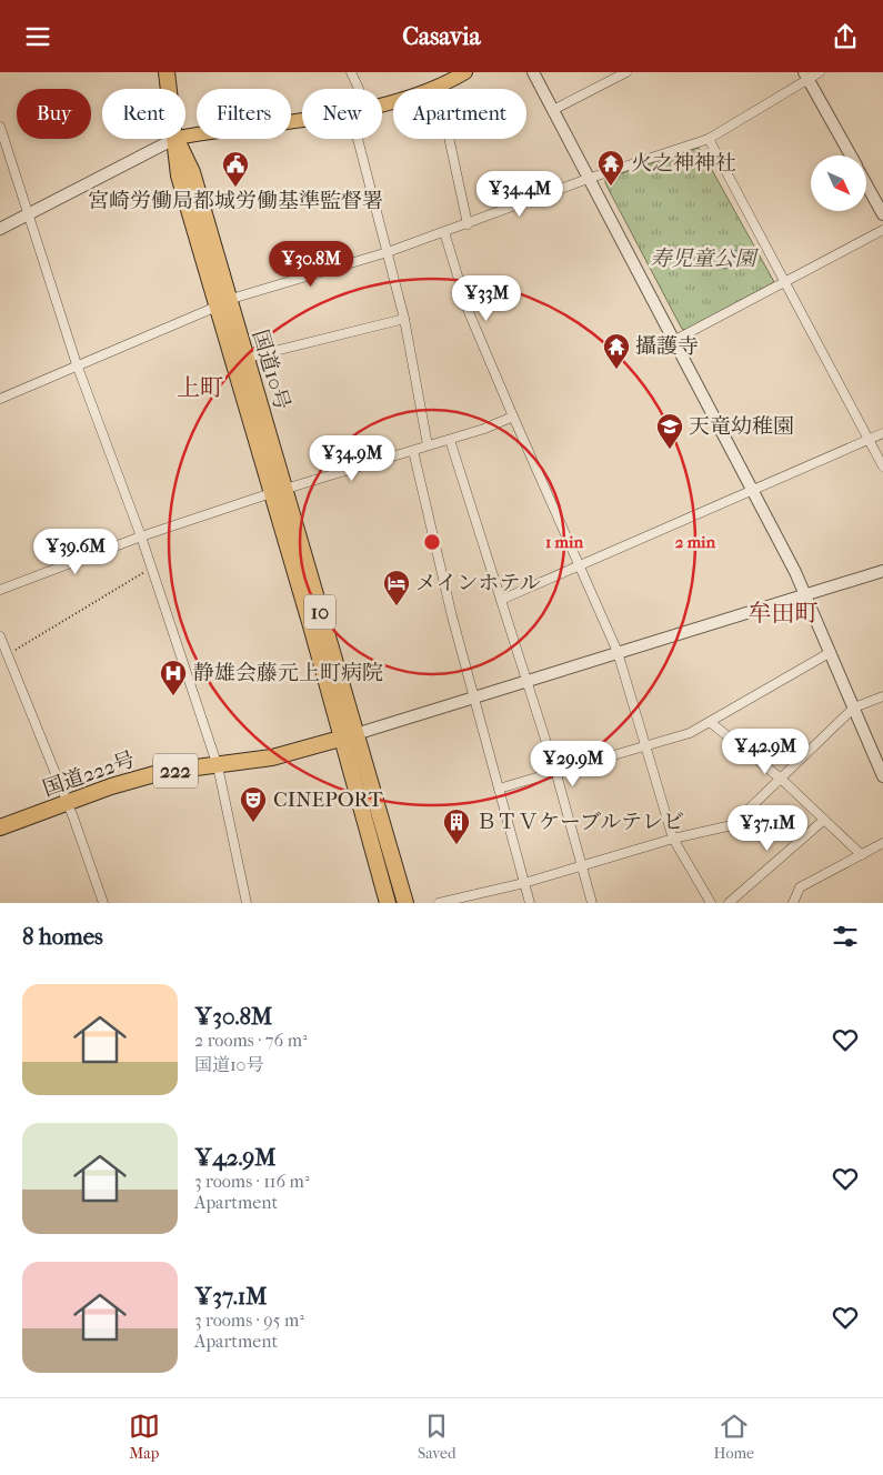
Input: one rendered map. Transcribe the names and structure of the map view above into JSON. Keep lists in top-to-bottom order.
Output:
{
  "streets": {
    "highway": [
      "国道10号",
      "10",
      "222",
      "国道222号"
    ]
  },
  "crossings": [
    ["国道10号", "国道222号"]
  ],
  "districts": ["上町", "牟田町"],
  "parks": ["寿児童公園"],
  "places": {
    "temple": ["火之神神社", "攝護寺"],
    "public building": ["宮崎労働局都城労働基準監督署"],
    "school or university": ["天竜幼稚園"],
    "hotel": ["メインホテル"],
    "hospital": ["静雄会藤元上町病院"],
    "theatre": ["CINEPORT"],
    "building": ["ＢＴＶケーブルテレビ"]
  },
  "north": "bottom right",
  "page": {
    "header": "Casavia",
    "chip": [
      "Buy",
      "Rent",
      "Filters",
      "New",
      "Apartment"
    ],
    "price": [
      "¥34.4M",
      "¥30.8M",
      "¥33M",
      "¥34.9M",
      "¥39.6M",
      "¥42.9M",
      "¥29.9M",
      "¥37.1M"
    ],
    "heading": "8 homes",
    "list": [
      {
        "name": "¥30.8M",
        "note": "2 rooms · 76 m² · 国道10号"
      },
      {
        "name": "¥42.9M",
        "note": "3 rooms · 116 m² · Apartment"
      },
      {
        "name": "¥37.1M",
        "note": "3 rooms · 95 m² · Apartment"
      }
    ],
    "tabs": ["Map", "Saved", "Home"]
  },
  "rings": ["1 min", "2 min"]
}
